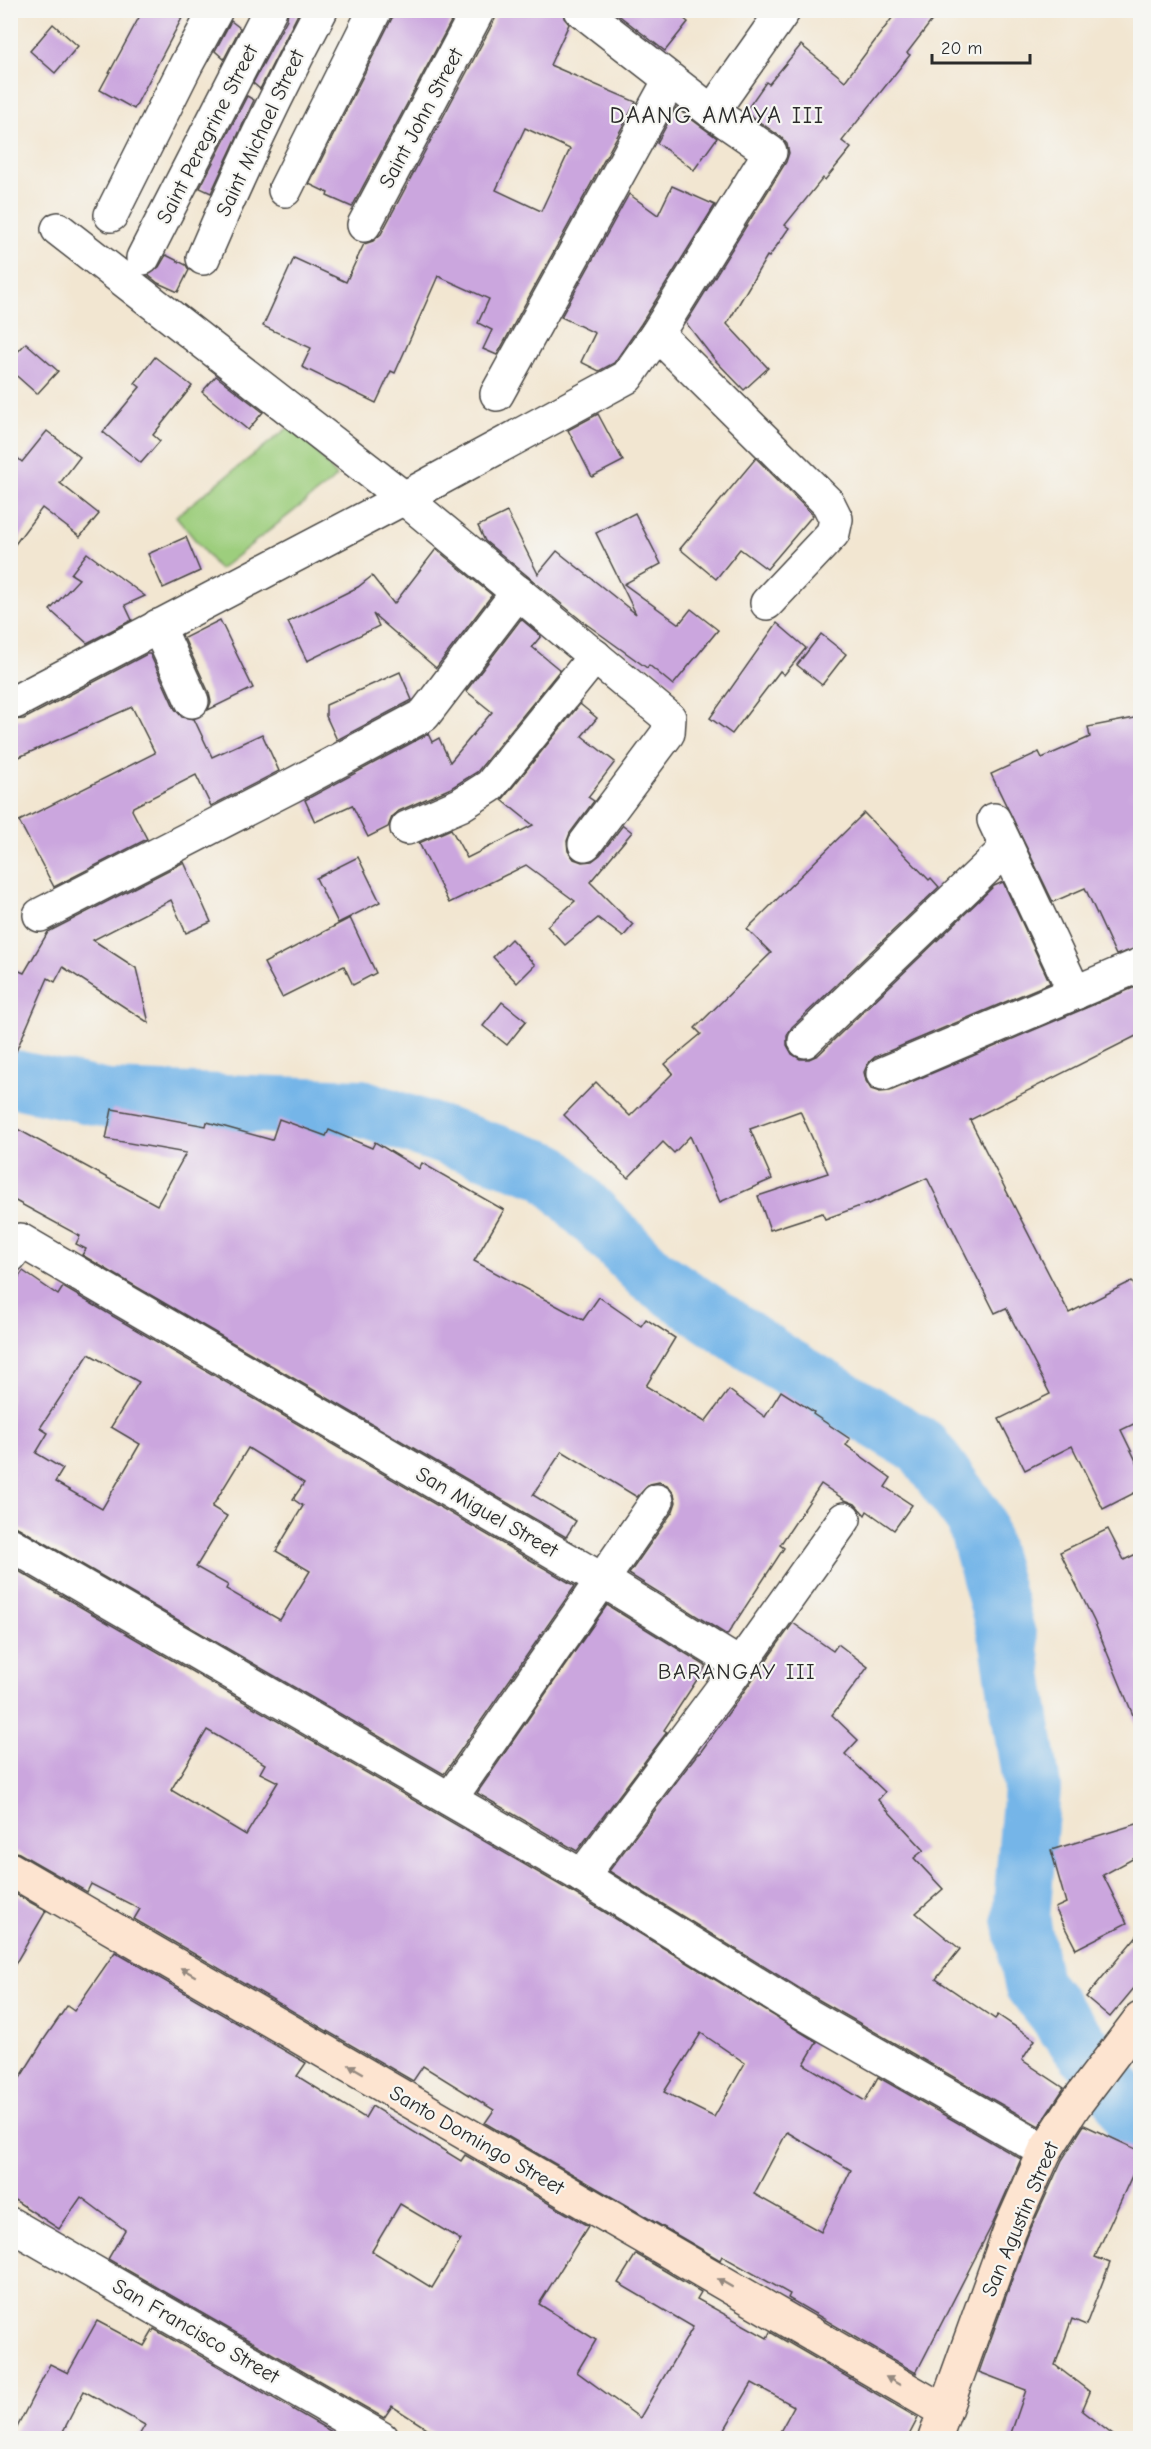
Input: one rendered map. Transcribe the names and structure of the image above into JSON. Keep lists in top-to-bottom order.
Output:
{
  "streets": {
    "main road": ["Santo Domingo Street", "San Agustin Street"],
    "street": [
      "Saint John Street",
      "Saint Michael Street",
      "Saint Peregrine Street",
      "San Miguel Street",
      "San Francisco Street"
    ]
  },
  "crossings": [
    ["Santo Domingo Street", "San Agustin Street"]
  ],
  "one_way": ["Santo Domingo Street"],
  "districts": ["DAANG AMAYA III", "BARANGAY III"],
  "scale_bar": "20 m"
}
